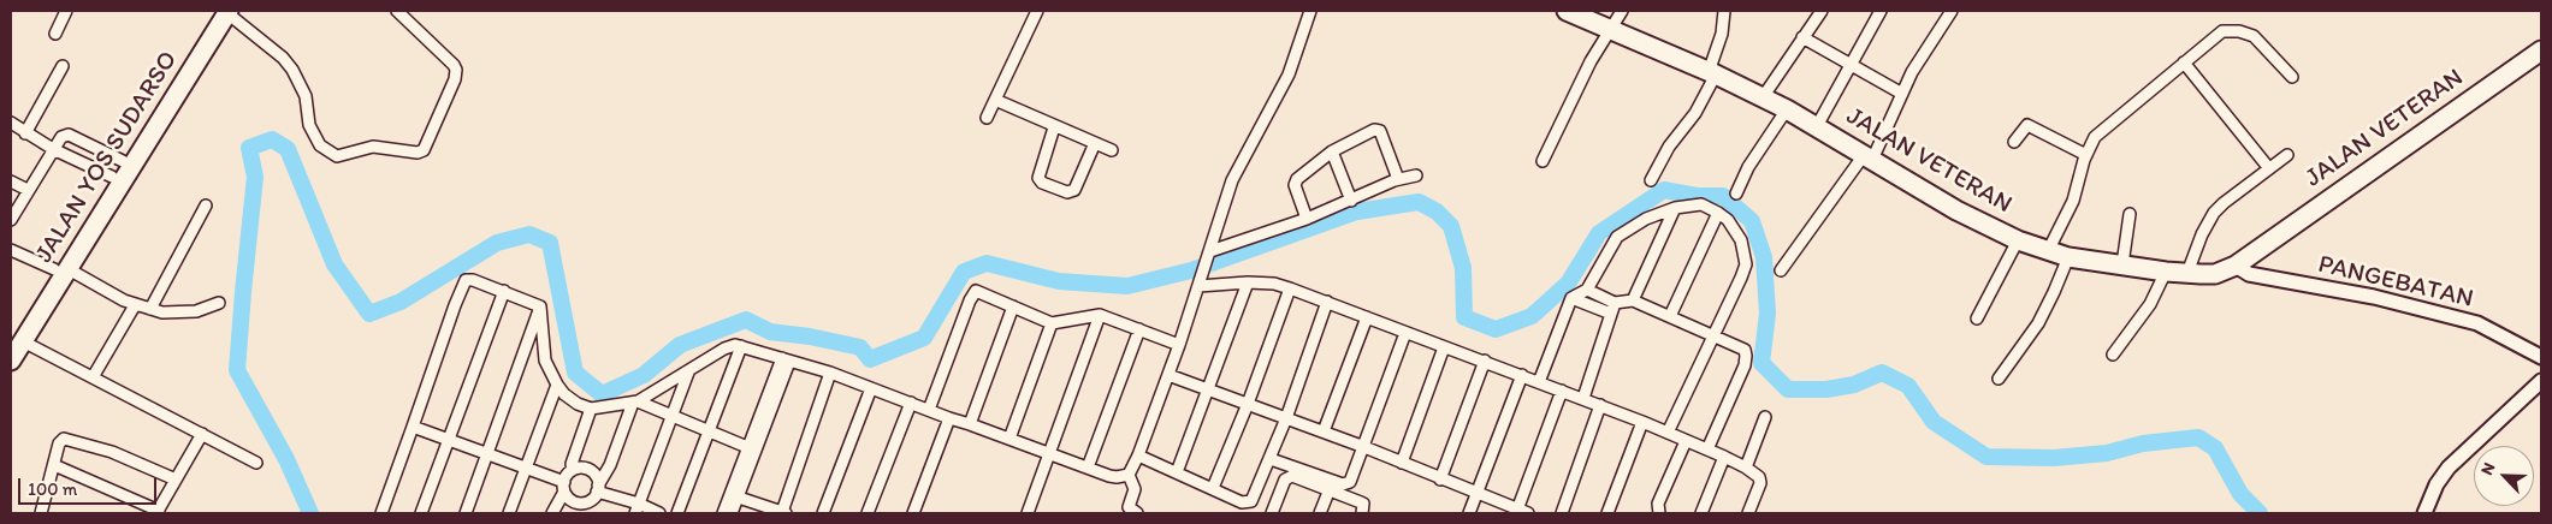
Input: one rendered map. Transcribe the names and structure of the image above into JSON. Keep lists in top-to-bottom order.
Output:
{
  "streets": {
    "highway": ["JALAN VETERAN", "JALAN YOS SUDARSO"],
    "street": ["PANGEBATAN"]
  },
  "crossings": [
    ["JALAN VETERAN", "PANGEBATAN"]
  ],
  "scale_bar": "100 m",
  "north": "top left"
}
